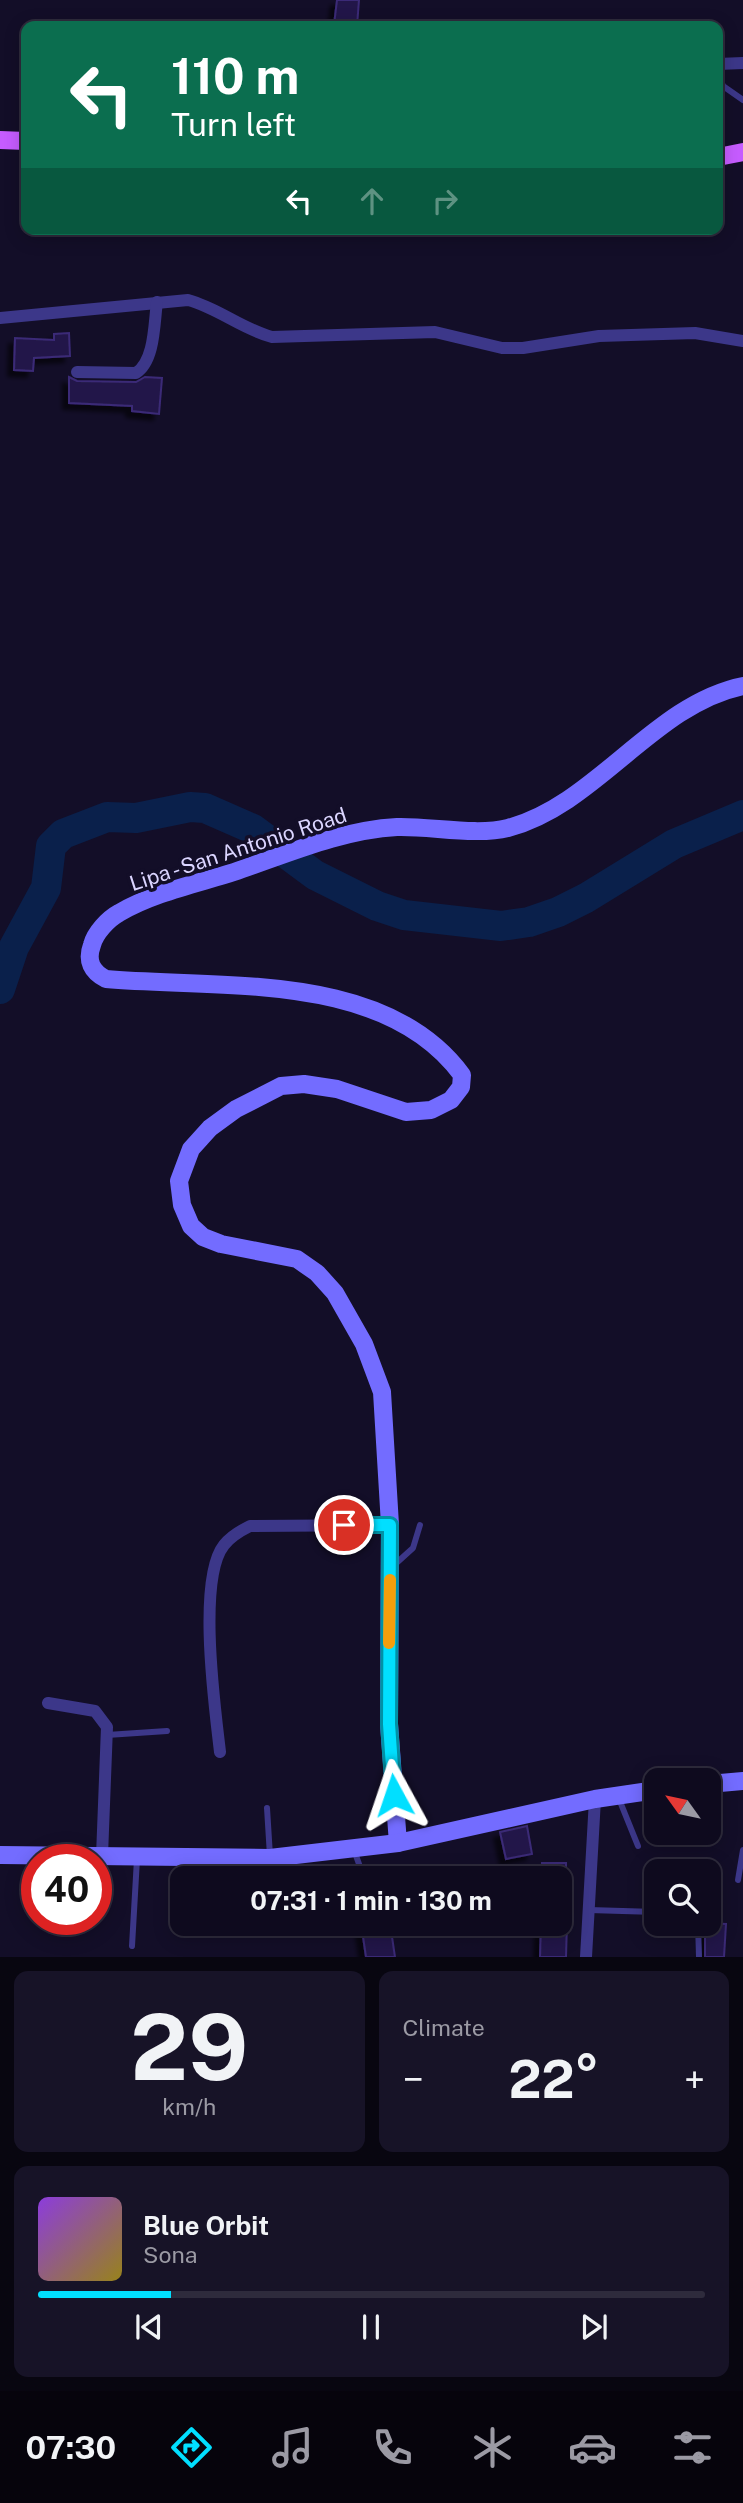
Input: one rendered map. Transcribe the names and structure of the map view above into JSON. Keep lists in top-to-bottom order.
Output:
{
  "streets": {
    "street": ["Lipa - San Antonio Road"]
  },
  "north": "top left",
  "page": {
    "turn": ["110 m", "Turn left"],
    "limit": "40",
    "trip": "07:31 · 1 min · 130 m",
    "tile": [
      ["29", "km/h"],
      "Climate"
    ],
    "heat": ["−", "22°", "+"],
    "song": ["Blue Orbit", "Sona"],
    "tabs": "07:30"
  }
}
